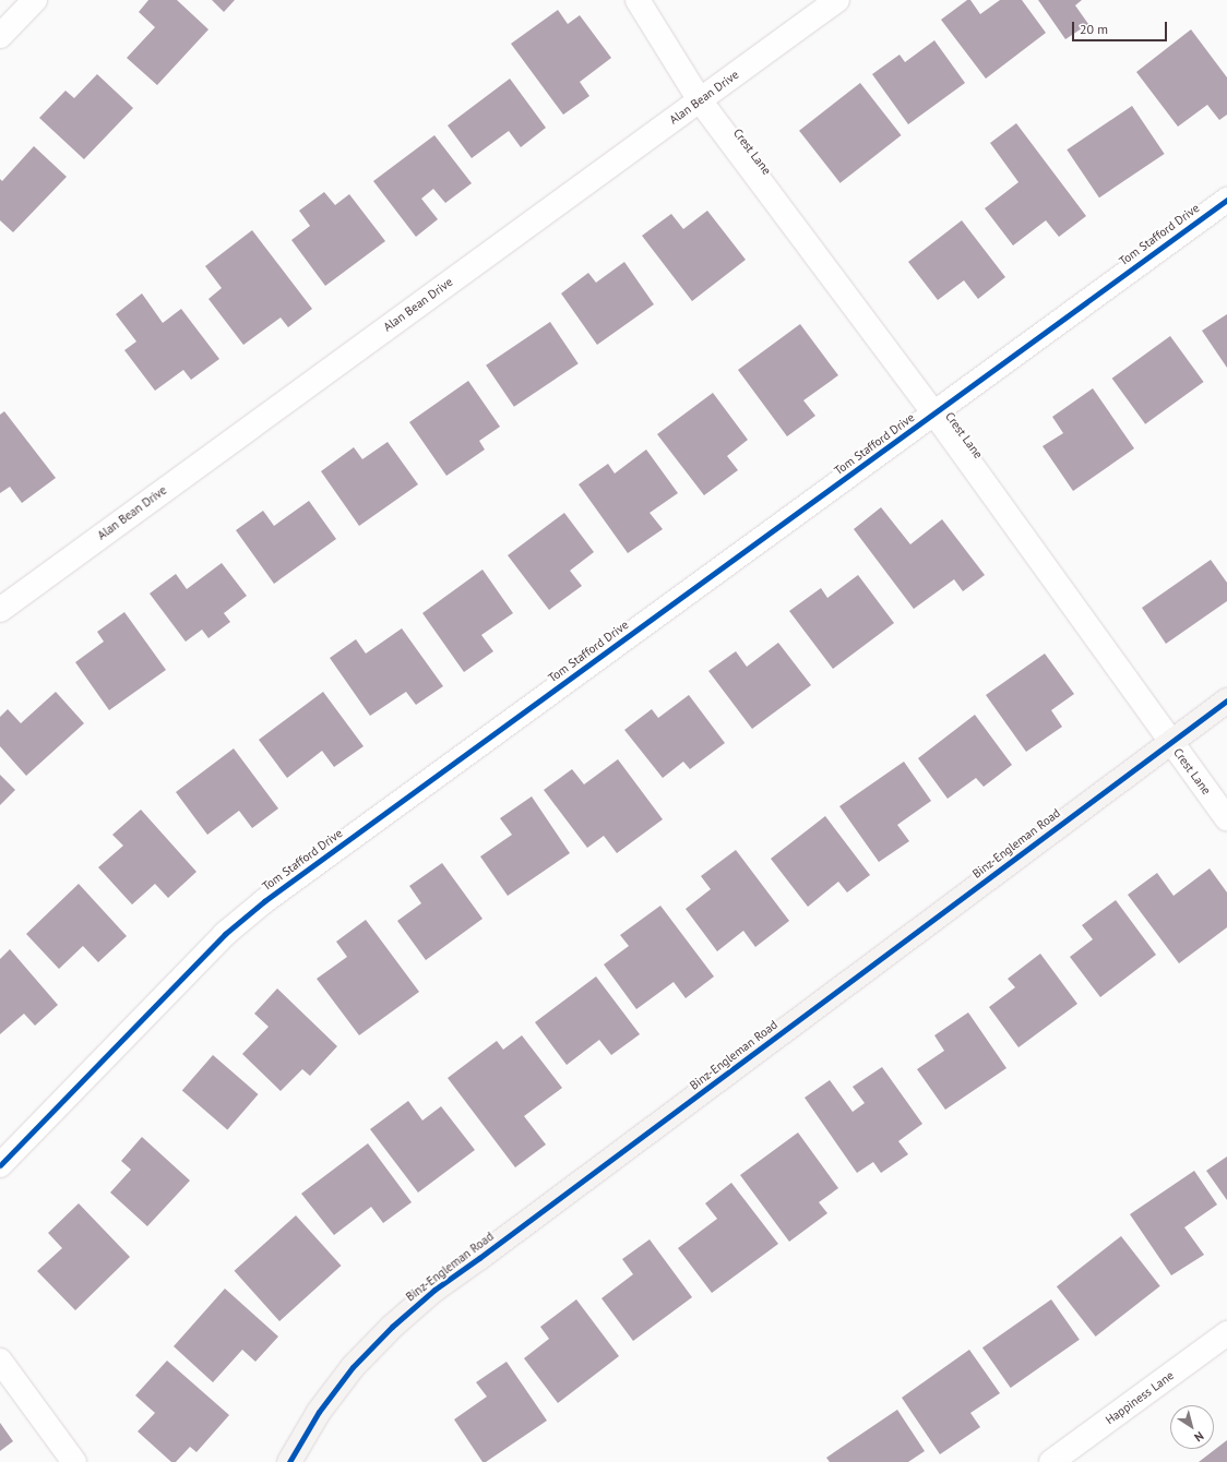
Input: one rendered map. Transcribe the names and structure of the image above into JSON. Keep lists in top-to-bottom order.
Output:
{
  "streets": {
    "street": [
      "Alan Bean Drive",
      "Crest Lane",
      "Tom Stafford Drive",
      "Binz-Engleman Road",
      "Happiness Lane"
    ]
  },
  "crossings": [
    ["Alan Bean Drive", "Crest Lane"],
    ["Crest Lane", "Tom Stafford Drive"],
    ["Crest Lane", "Binz-Engleman Road"]
  ],
  "scale_bar": "20 m",
  "north": "bottom right"
}
